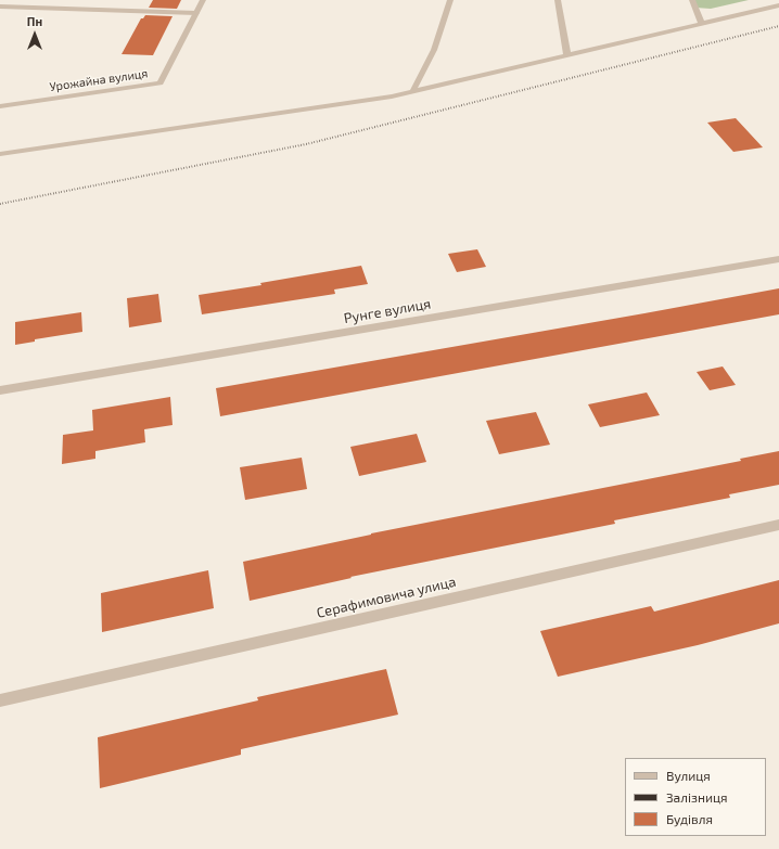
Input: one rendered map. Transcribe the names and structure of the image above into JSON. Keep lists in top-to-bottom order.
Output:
{
  "streets": {
    "street": ["Урожайна вулиця", "Рунге вулиця", "Серафимовича улица"]
  },
  "legend": ["Вулиця", "Залізниця", "Будівля"],
  "north": "top"
}
